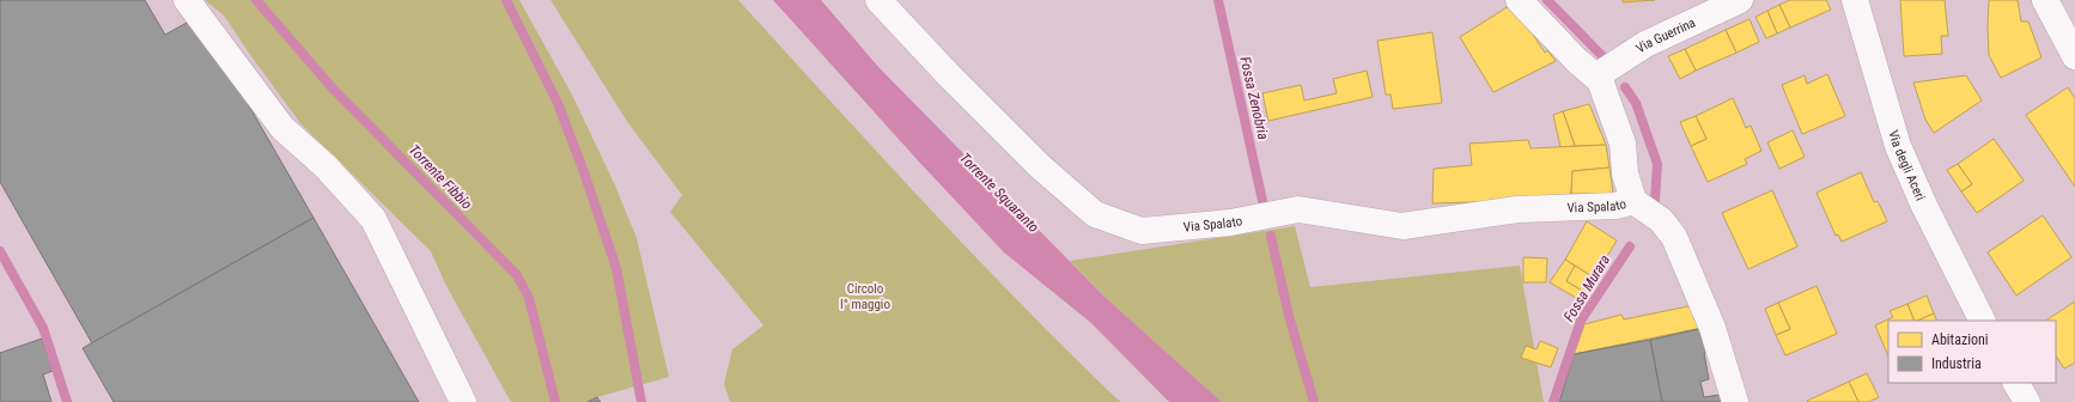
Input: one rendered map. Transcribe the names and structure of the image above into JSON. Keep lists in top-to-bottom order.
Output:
{
  "streets": {
    "street": ["Via Guerrina", "Via degli Aceri", "Via Spalato"]
  },
  "crossings": [
    ["Via Guerrina", "Via Spalato"]
  ],
  "water": [
    "Fossa Zenobria",
    "Torrente Fibbio",
    "Torrente Squaranto",
    "Fossa Murara"
  ],
  "parks": ["Circolo I° maggio"],
  "legend": ["Abitazioni", "Industria"]
}
